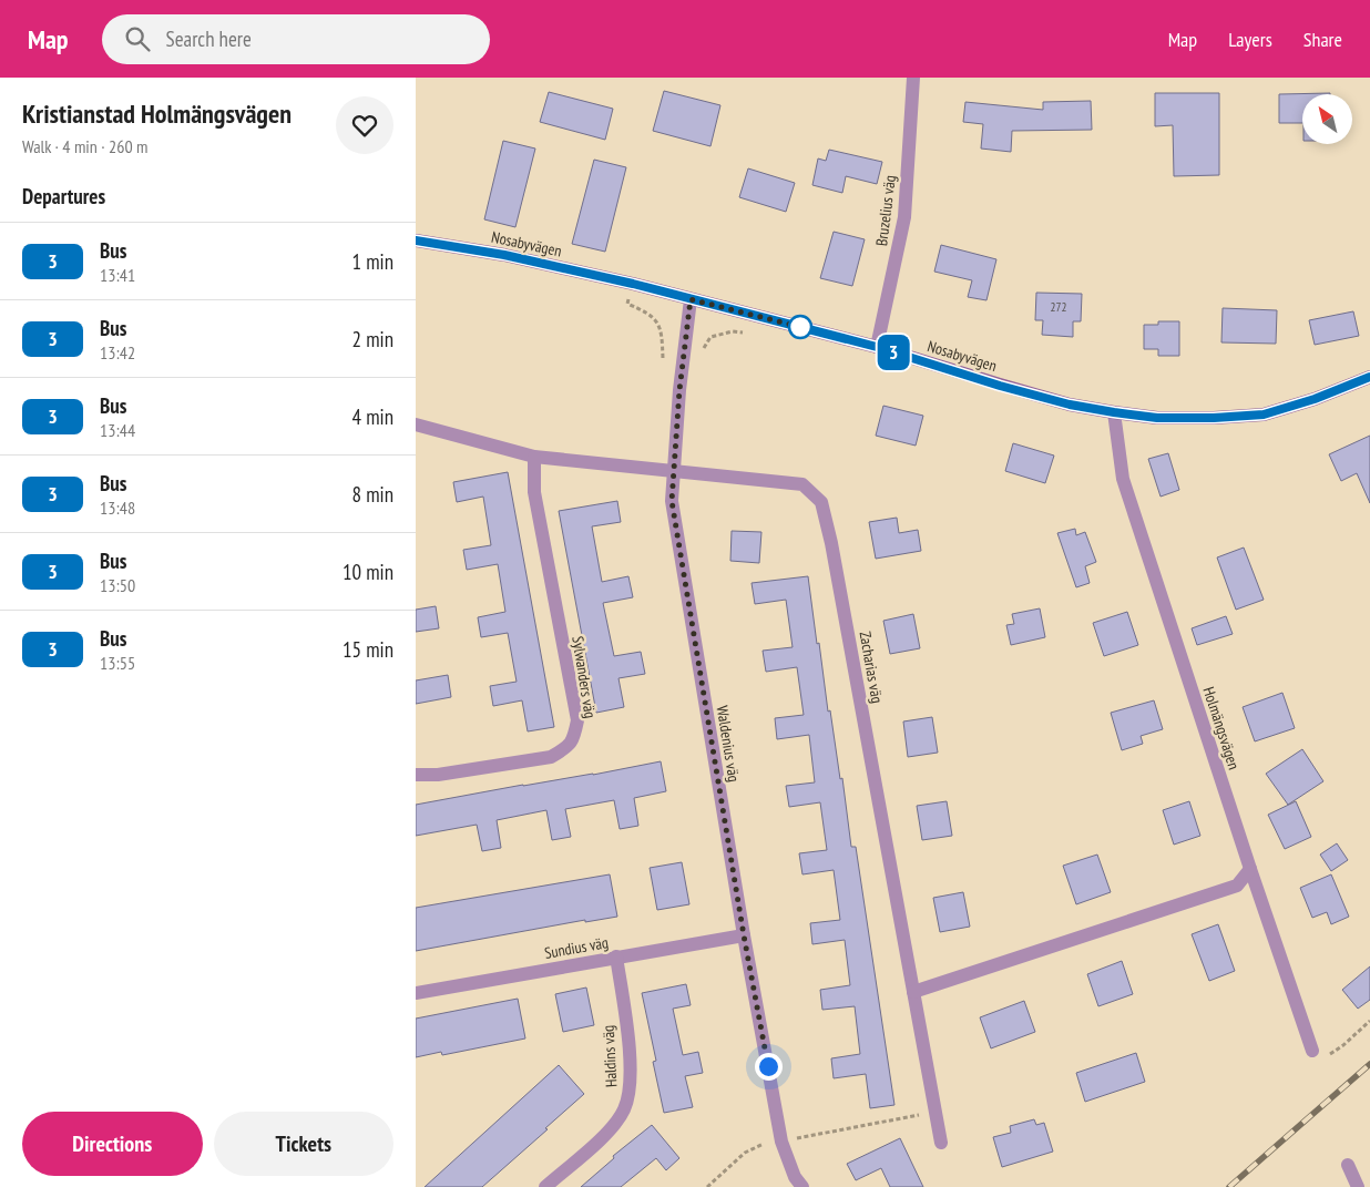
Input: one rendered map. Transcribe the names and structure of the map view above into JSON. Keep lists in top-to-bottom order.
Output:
{
  "streets": {
    "main road": ["Nosabyvägen"],
    "street": [
      "Bruzelius väg",
      "Zacharias väg",
      "Sylwanders väg",
      "Holmängsvägen",
      "Waldenius väg",
      "Sundius väg",
      "Haldins väg"
    ]
  },
  "crossings": [
    ["Bruzelius väg", "Nosabyvägen"],
    ["Nosabyvägen", "Holmängsvägen"],
    ["Nosabyvägen", "Waldenius väg"],
    ["Zacharias väg", "Waldenius väg"],
    ["Waldenius väg", "Sundius väg"],
    ["Sundius väg", "Haldins väg"]
  ],
  "lines": ["bus line 3"],
  "house_numbers": ["272"],
  "north": "top left",
  "page": {
    "header": "Map",
    "search": "Search here",
    "nav": ["Map", "Layers", "Share"],
    "heading": [
      ["Kristianstad Holmängsvägen", "Walk · 4 min · 260 m"],
      "Departures"
    ],
    "on_map": "3",
    "list": [
      {
        "mark": "3",
        "name": "Bus",
        "note": "13:41",
        "value": "1 min"
      },
      {
        "mark": "3",
        "name": "Bus",
        "note": "13:42",
        "value": "2 min"
      },
      {
        "mark": "3",
        "name": "Bus",
        "note": "13:44",
        "value": "4 min"
      },
      {
        "mark": "3",
        "name": "Bus",
        "note": "13:48",
        "value": "8 min"
      },
      {
        "mark": "3",
        "name": "Bus",
        "note": "13:50",
        "value": "10 min"
      },
      {
        "mark": "3",
        "name": "Bus",
        "note": "13:55",
        "value": "15 min"
      }
    ],
    "buttons": ["Directions", "Tickets"]
  }
}
